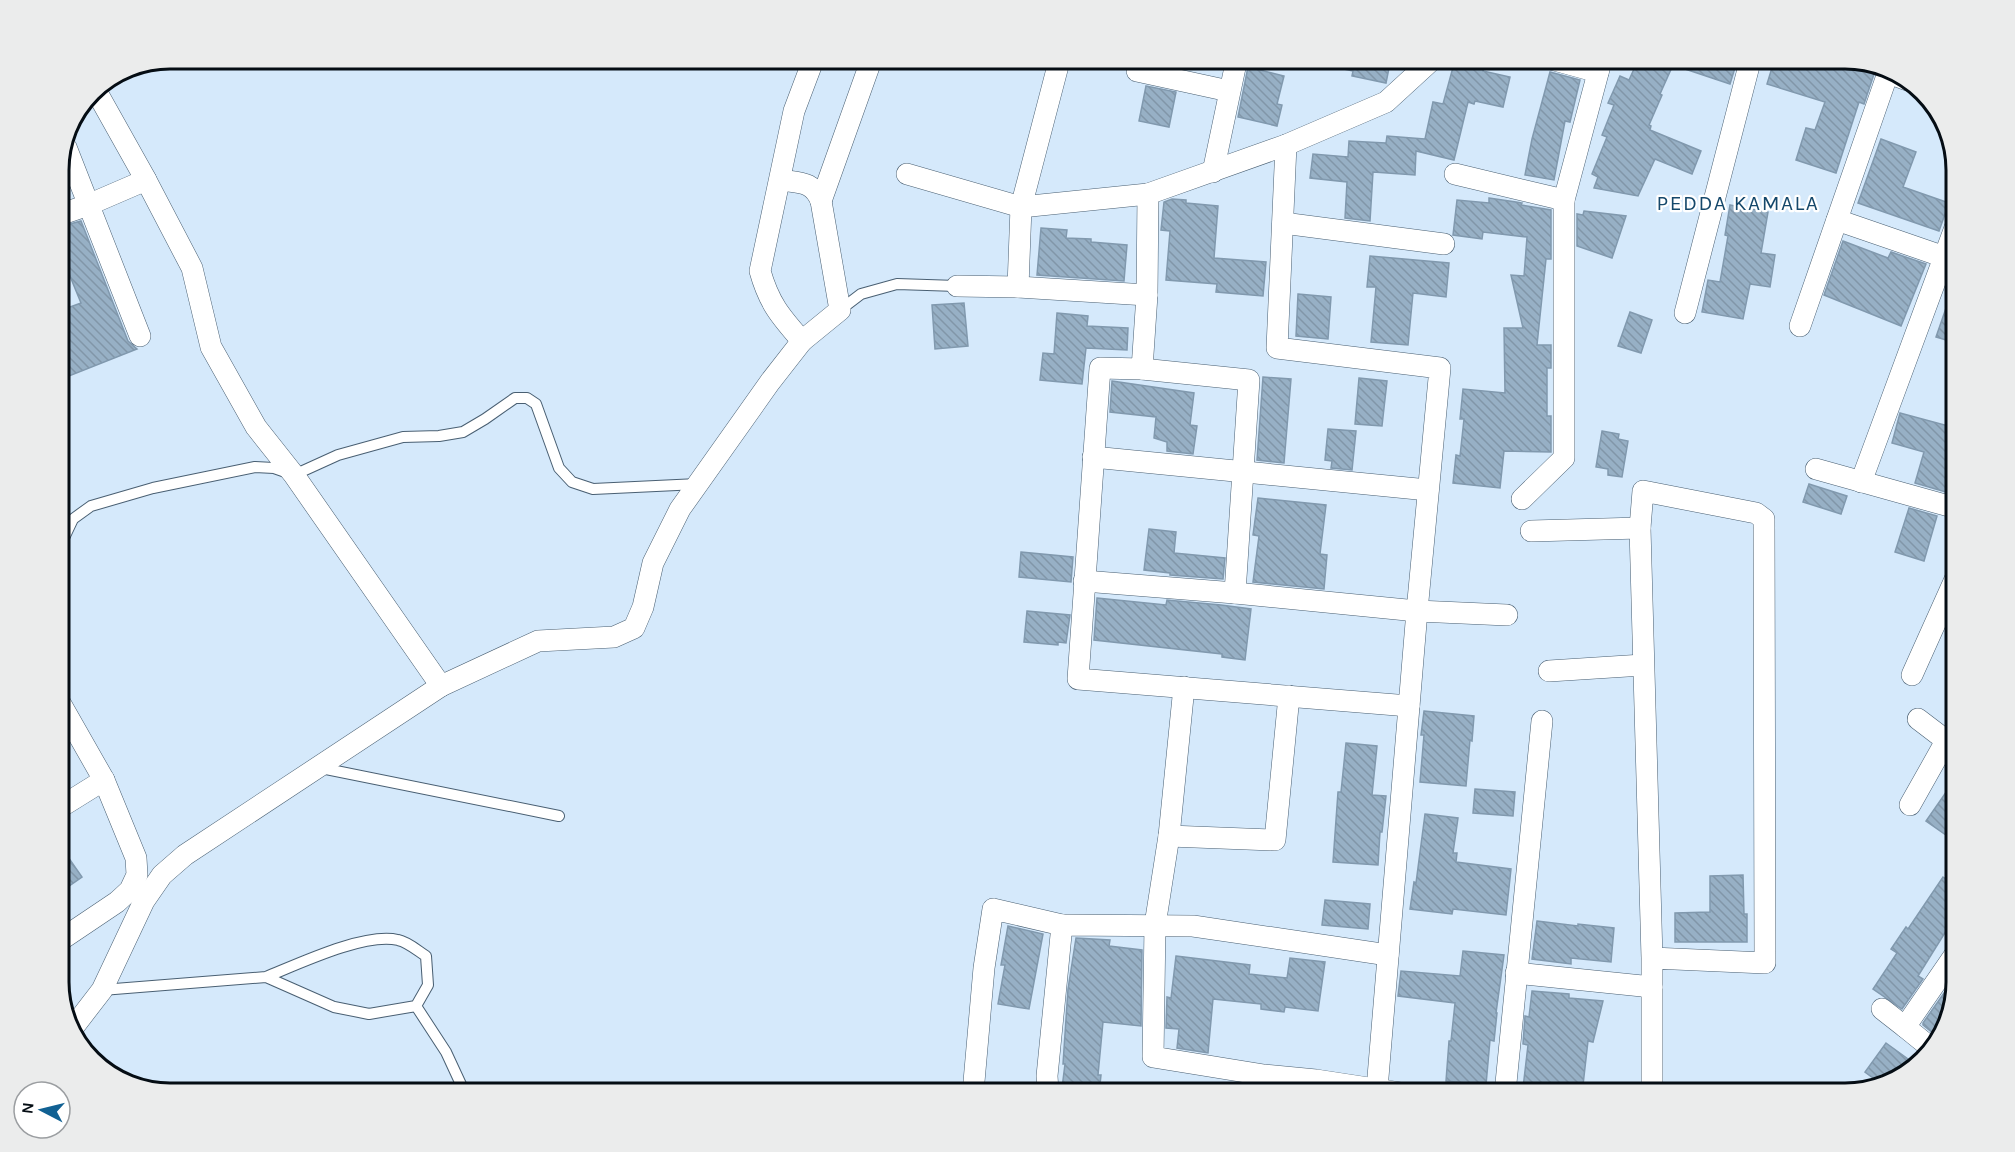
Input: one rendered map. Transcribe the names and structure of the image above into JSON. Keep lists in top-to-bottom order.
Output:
{
  "districts": ["PEDDA KAMALA"],
  "north": "left"
}
